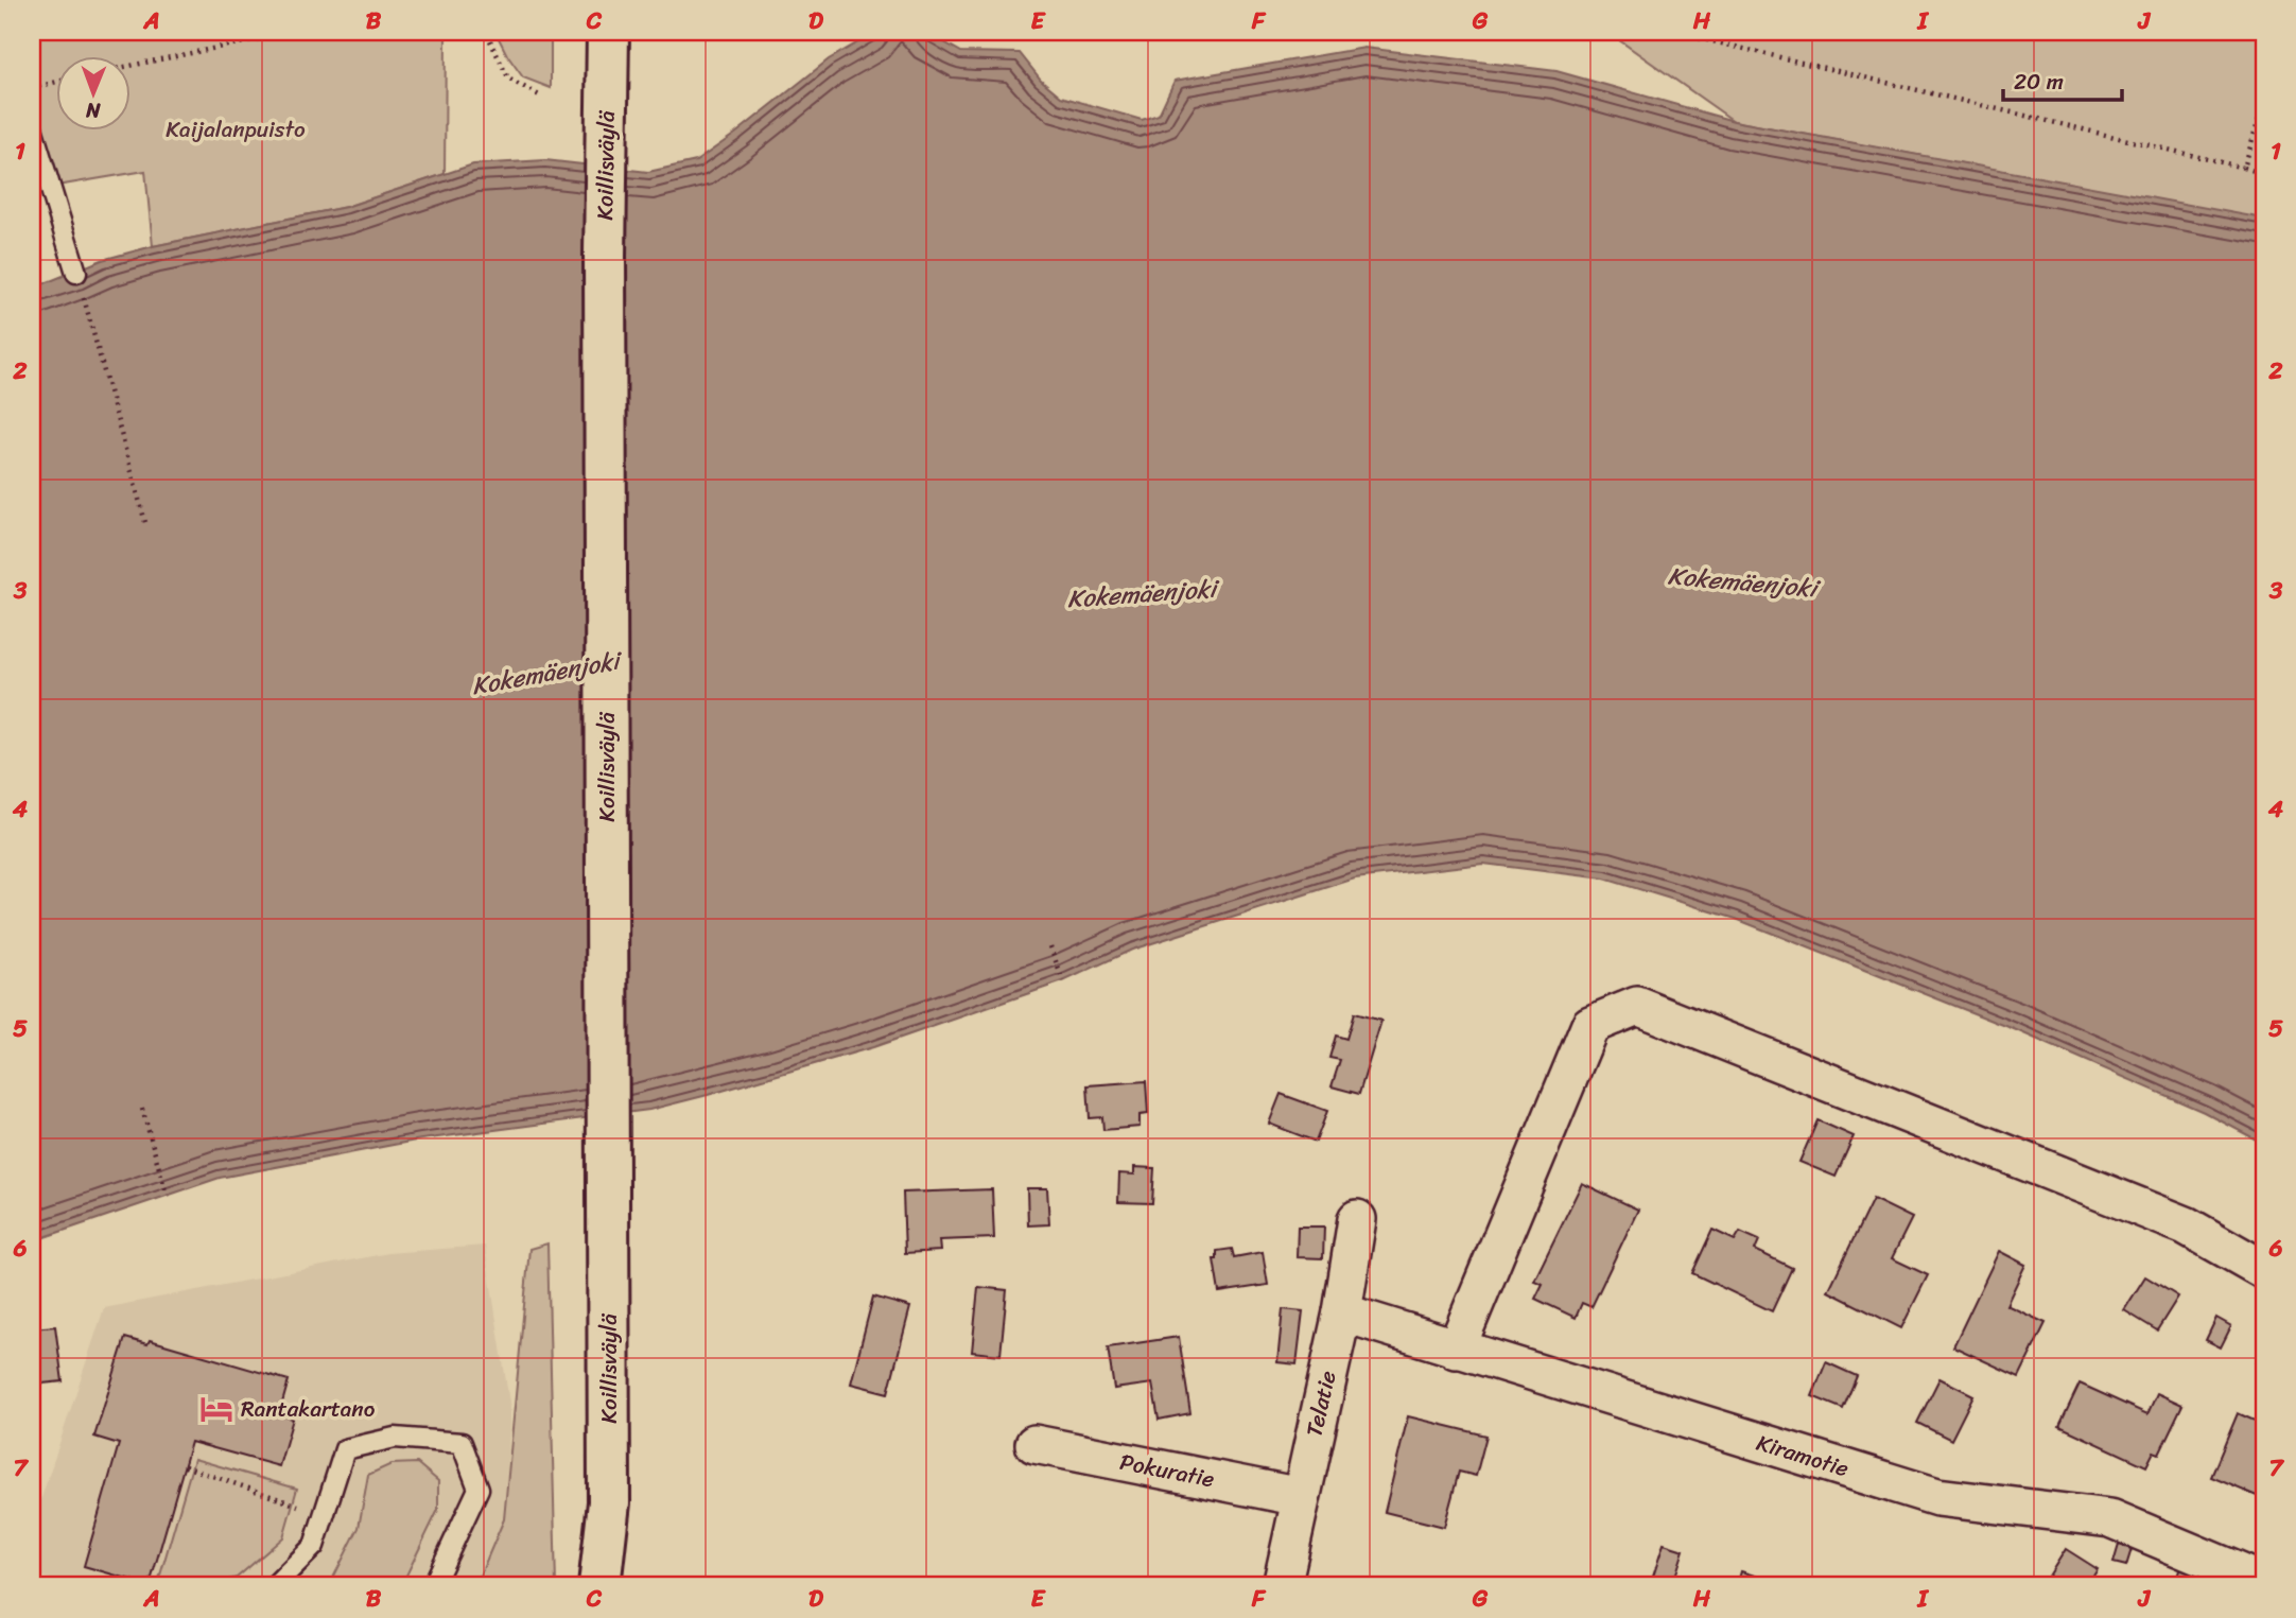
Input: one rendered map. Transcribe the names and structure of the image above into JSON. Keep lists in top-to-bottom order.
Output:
{
  "streets": {
    "main road": ["Koillisväylä"],
    "street": ["Telatie", "Kiramotie", "Pokuratie"]
  },
  "crossings": [
    ["Telatie", "Kiramotie"],
    ["Telatie", "Pokuratie"]
  ],
  "water": ["Kokemäenjoki"],
  "parks": ["Kaijalanpuisto"],
  "places": {
    "hotel": ["Rantakartano"]
  },
  "scale_bar": "20 m",
  "north": "bottom",
  "grid": {
    "columns": [
      "A",
      "B",
      "C",
      "D",
      "E",
      "F",
      "G",
      "H",
      "I",
      "J"
    ],
    "rows": [
      "1",
      "2",
      "3",
      "4",
      "5",
      "6",
      "7"
    ]
  }
}
